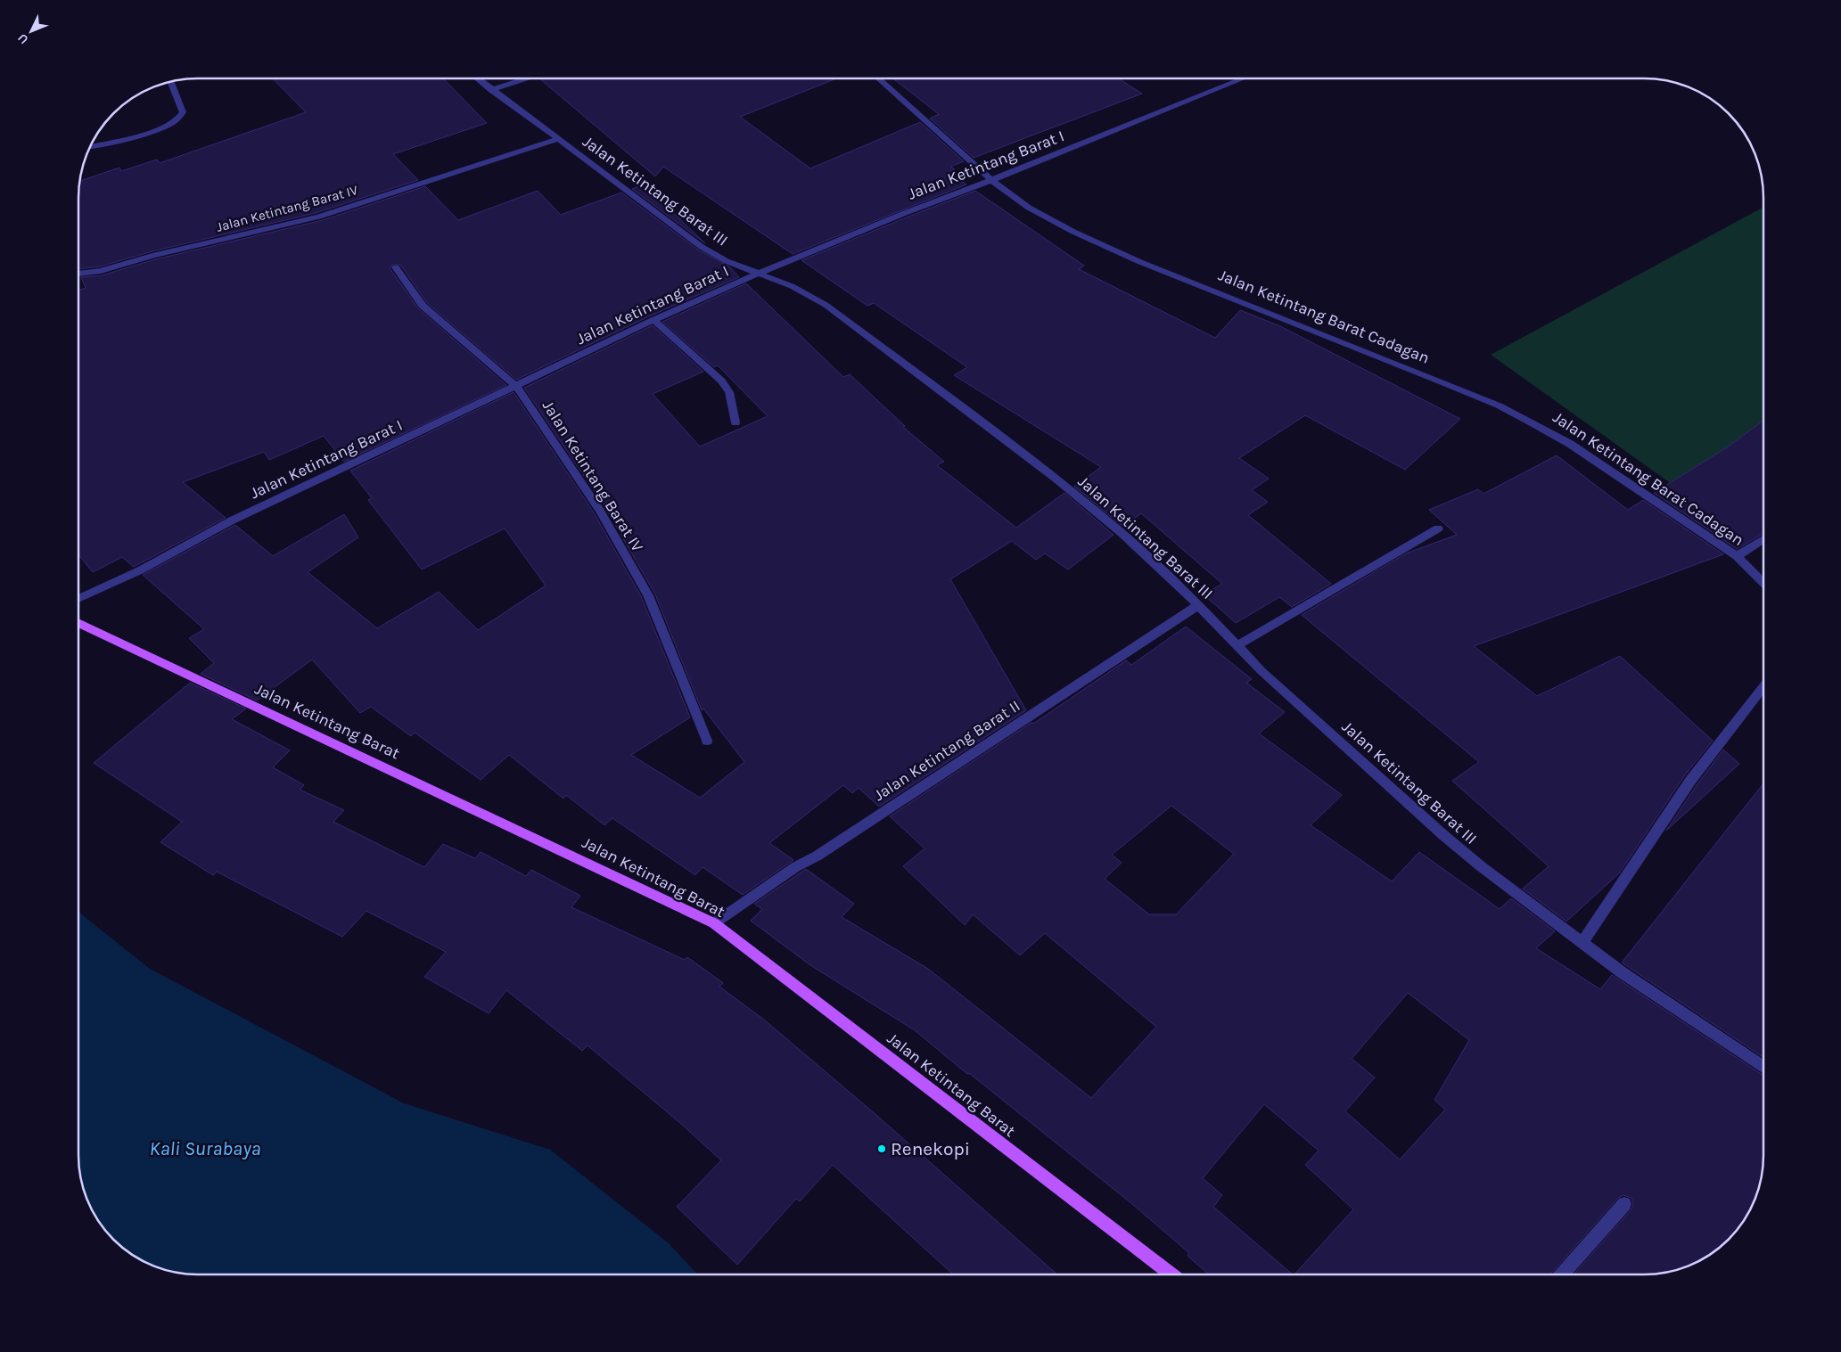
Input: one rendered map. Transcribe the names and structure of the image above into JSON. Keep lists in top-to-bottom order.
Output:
{
  "streets": {
    "main road": ["Jalan Ketintang Barat"],
    "street": [
      "Jalan Ketintang Barat I",
      "Jalan Ketintang Barat III",
      "Jalan Ketintang Barat IV",
      "Jalan Ketintang Barat Cadagan",
      "Jalan Ketintang Barat II"
    ]
  },
  "crossings": [
    ["Jalan Ketintang Barat I", "Jalan Ketintang Barat III"],
    ["Jalan Ketintang Barat I", "Jalan Ketintang Barat IV"],
    ["Jalan Ketintang Barat I", "Jalan Ketintang Barat Cadagan"],
    ["Jalan Ketintang Barat III", "Jalan Ketintang Barat IV"],
    ["Jalan Ketintang Barat III", "Jalan Ketintang Barat II"],
    ["Jalan Ketintang Barat", "Jalan Ketintang Barat II"]
  ],
  "water": ["Kali Surabaya"],
  "places": ["Renekopi"],
  "north": "bottom left"
}
